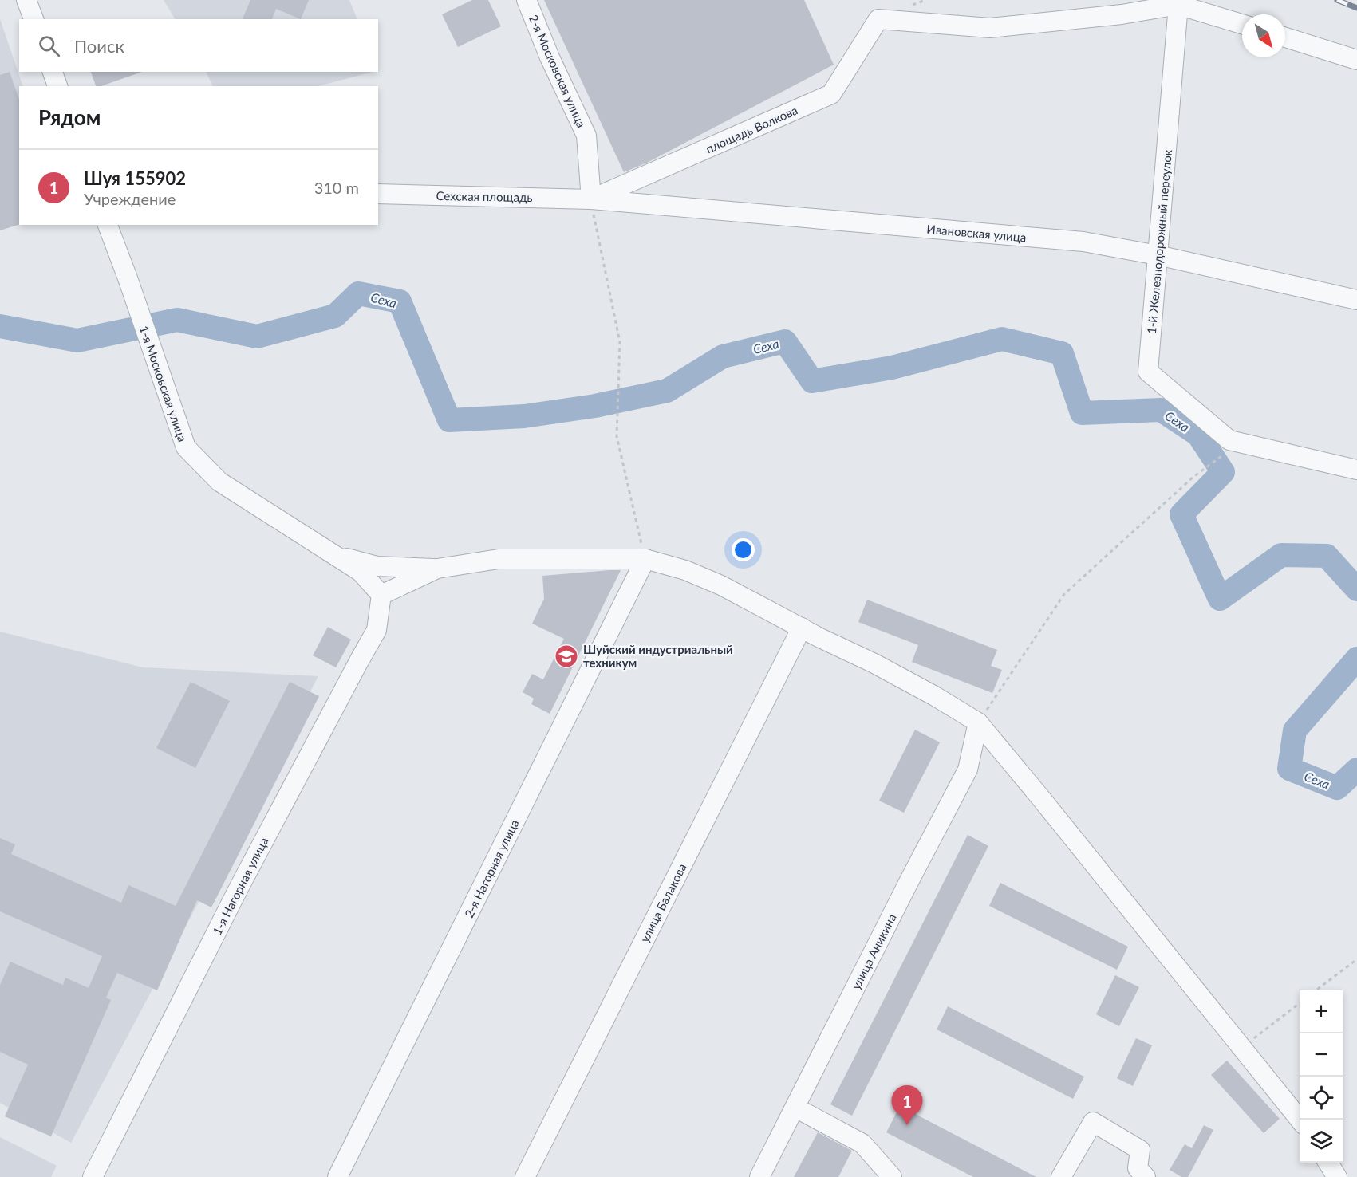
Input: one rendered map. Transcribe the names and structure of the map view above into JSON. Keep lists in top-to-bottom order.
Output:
{
  "streets": {
    "street": [
      "2-я Московская улица",
      "площадь Волкова",
      "Сехская площадь",
      "Ивановская улица",
      "1-й Железнодорожный переулок",
      "1-я Московская улица",
      "2-я Нагорная улица",
      "1-я Нагорная улица",
      "улица Балакова",
      "улица Аникина"
    ]
  },
  "crossings": [
    ["2-я Московская улица", "площадь Волкова"],
    ["2-я Московская улица", "Сехская площадь"],
    ["2-я Московская улица", "Ивановская улица"],
    ["площадь Волкова", "Сехская площадь"],
    ["площадь Волкова", "Ивановская улица"],
    ["площадь Волкова", "1-й Железнодорожный переулок"],
    ["Сехская площадь", "Ивановская улица"],
    ["Ивановская улица", "1-й Железнодорожный переулок"],
    ["1-я Московская улица", "1-я Нагорная улица"]
  ],
  "water": ["Сеха"],
  "places": {
    "school or university": ["Шуйский индустриальный техникум"]
  },
  "north": "bottom right",
  "page": {
    "search": "Поиск",
    "heading": "Рядом",
    "list": [
      {
        "mark": "1",
        "name": "Шуя 155902",
        "note": "Учреждение",
        "value": "310 m"
      }
    ],
    "map_buttons": ["+", "−"],
    "pins": "1"
  }
}
